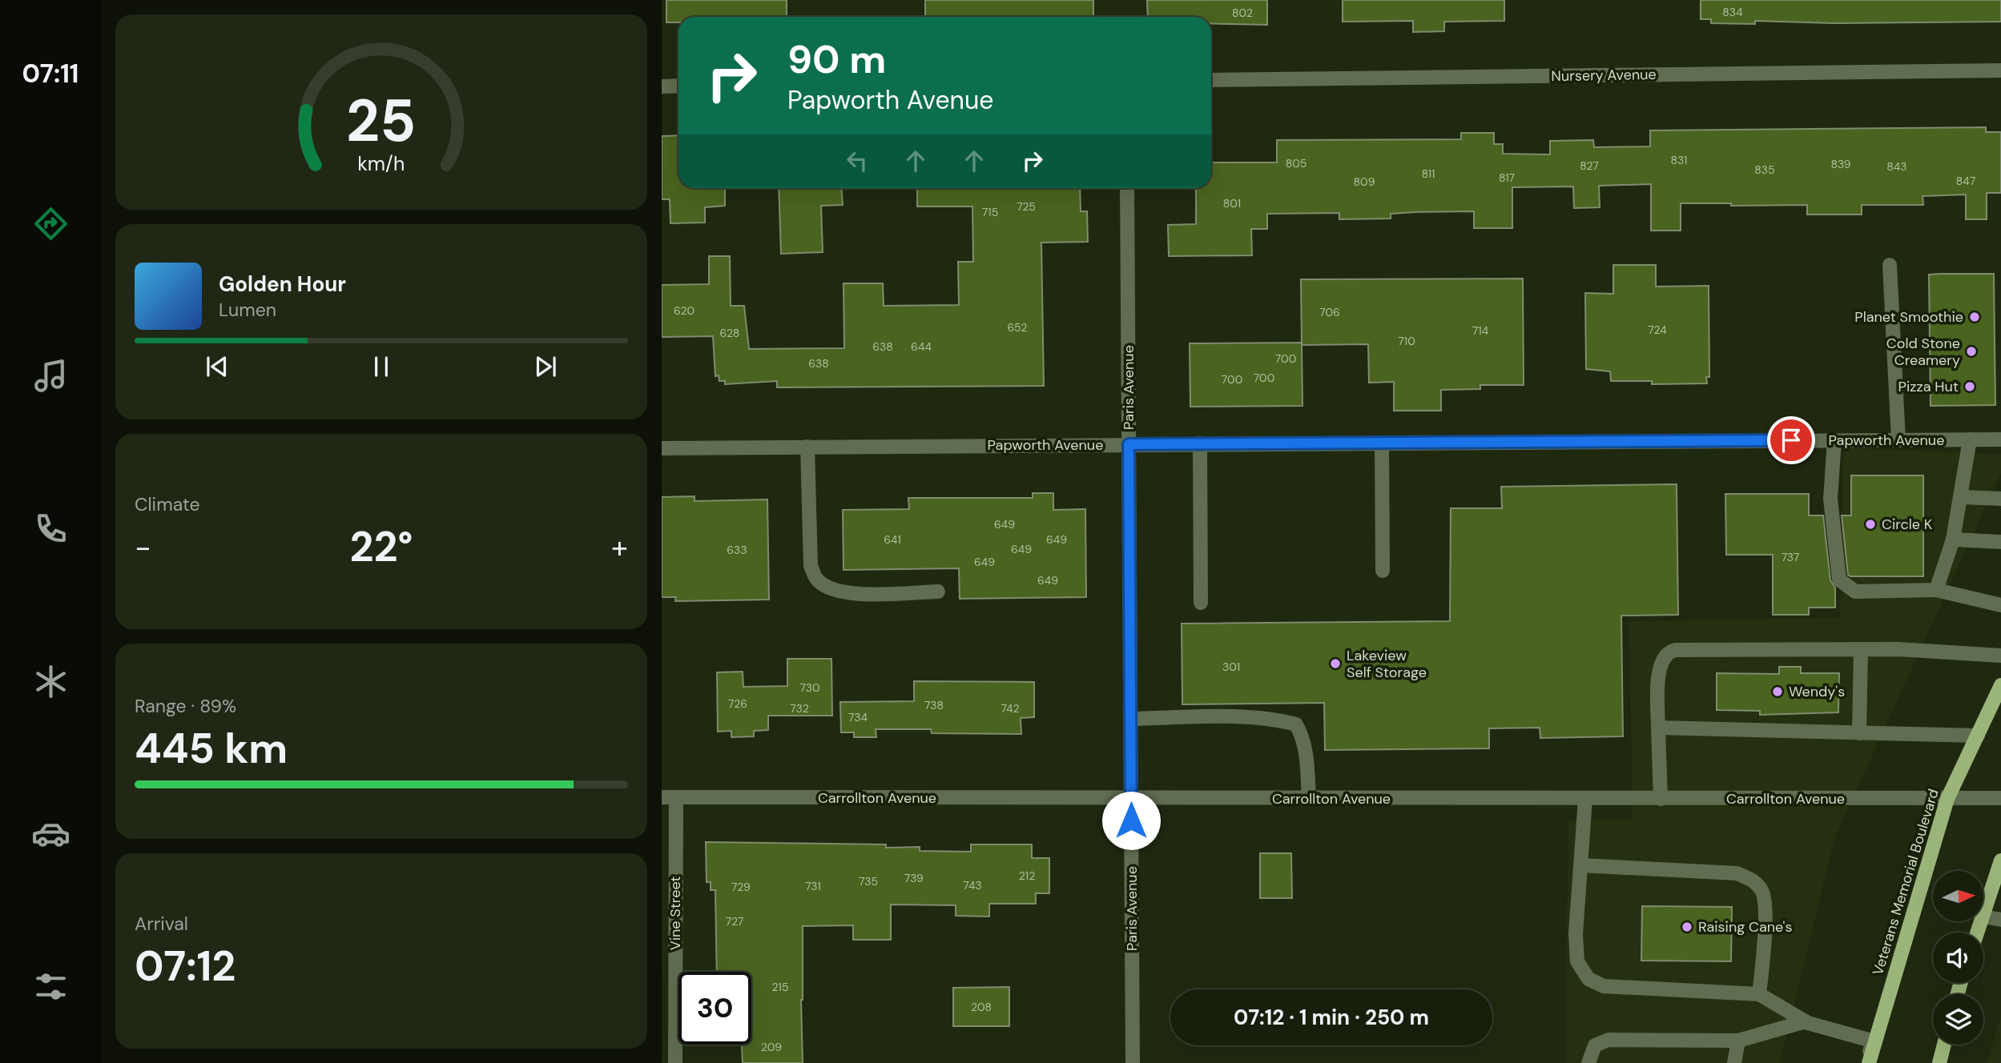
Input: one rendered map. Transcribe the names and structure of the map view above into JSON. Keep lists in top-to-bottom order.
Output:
{
  "streets": {
    "main road": ["Veterans Memorial Boulevard"],
    "street": [
      "Nursery Avenue",
      "Paris Avenue",
      "Papworth Avenue",
      "Carrollton Avenue",
      "Vine Street"
    ]
  },
  "crossings": [
    ["Paris Avenue", "Papworth Avenue"],
    ["Paris Avenue", "Carrollton Avenue"],
    ["Carrollton Avenue", "Veterans Memorial Boulevard"],
    ["Carrollton Avenue", "Vine Street"]
  ],
  "places": [
    "Planet Smoothie",
    "Cold Stone Creamery",
    "Pizza Hut",
    "Circle K",
    "Lakeview Self Storage",
    "Wendy's",
    "Raising Cane's"
  ],
  "house_numbers": [
    "834",
    "802",
    "831",
    "805",
    "839",
    "827",
    "843",
    "835",
    "811",
    "817",
    "847",
    "809",
    "801",
    "725",
    "715",
    "620",
    "706",
    "652",
    "724",
    "714",
    "628",
    "710",
    "638",
    "644",
    "700",
    "638",
    "700",
    "700",
    "649",
    "641",
    "649",
    "649",
    "633",
    "737",
    "649",
    "649",
    "301",
    "730",
    "726",
    "738",
    "732",
    "742",
    "734",
    "212",
    "739",
    "735",
    "743",
    "731",
    "729",
    "727",
    "215",
    "208",
    "209"
  ],
  "north": "right",
  "page": {
    "tabs": "07:11",
    "turn": ["90 m", "Papworth Avenue"],
    "song": ["Golden Hour", "Lumen"],
    "tile": [
      "Climate",
      ["Range · 89%", "445 km"],
      ["Arrival", "07:12"]
    ],
    "heat": ["−", "22°", "+"],
    "limit": "30",
    "trip": "07:12 · 1 min · 250 m",
    "gauge": ["25", "km/h"]
  }
}
